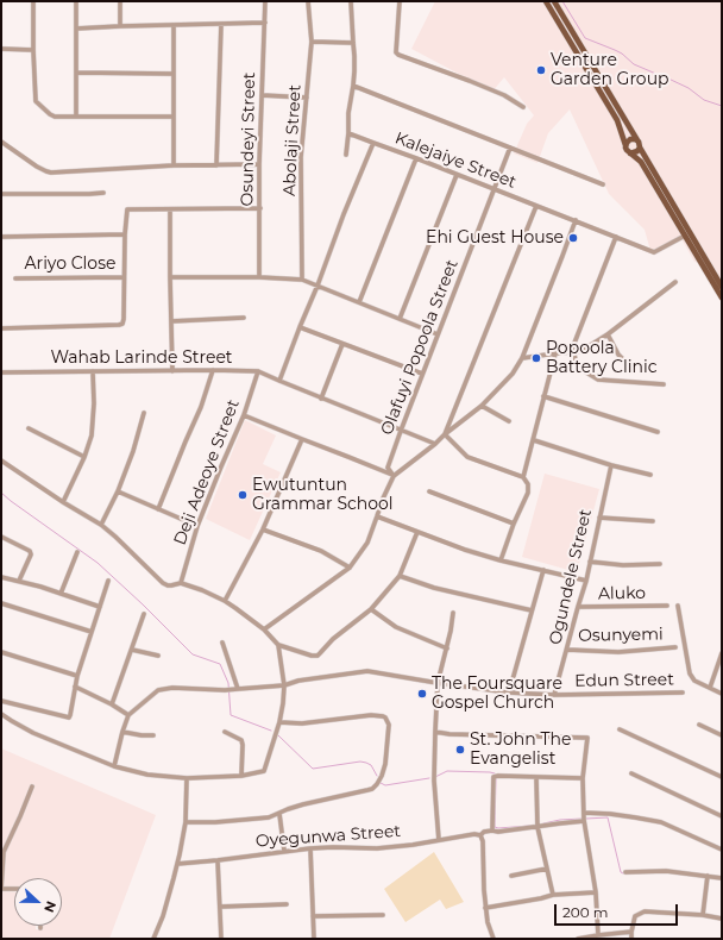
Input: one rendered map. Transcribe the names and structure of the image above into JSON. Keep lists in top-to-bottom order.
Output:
{
  "streets": {
    "street": [
      "Osundeyi Street",
      "Abolaji Street",
      "Kalejaiye Street",
      "Ariyo Close",
      "Olafuyi Popoola Street",
      "Wahab Larinde Street",
      "Deji Adeoye Street",
      "Ogundele Street",
      "Aluko",
      "Osunyemi",
      "Edun Street",
      "Oyegunwa Street"
    ]
  },
  "crossings": [
    ["Kalejaiye Street", "Olafuyi Popoola Street"],
    ["Kalejaiye Street", "Wahab Larinde Street"],
    ["Olafuyi Popoola Street", "Wahab Larinde Street"],
    ["Wahab Larinde Street", "Deji Adeoye Street"],
    ["Ogundele Street", "Aluko"],
    ["Ogundele Street", "Osunyemi"],
    ["Ogundele Street", "Edun Street"]
  ],
  "places": [
    "Venture Garden Group",
    "Ehi Guest House",
    "Popoola Battery Clinic",
    "Ewutuntun Grammar School",
    "The Foursquare Gospel Church",
    "St. John The Evangelist"
  ],
  "scale_bar": "200 m",
  "north": "right"
}
